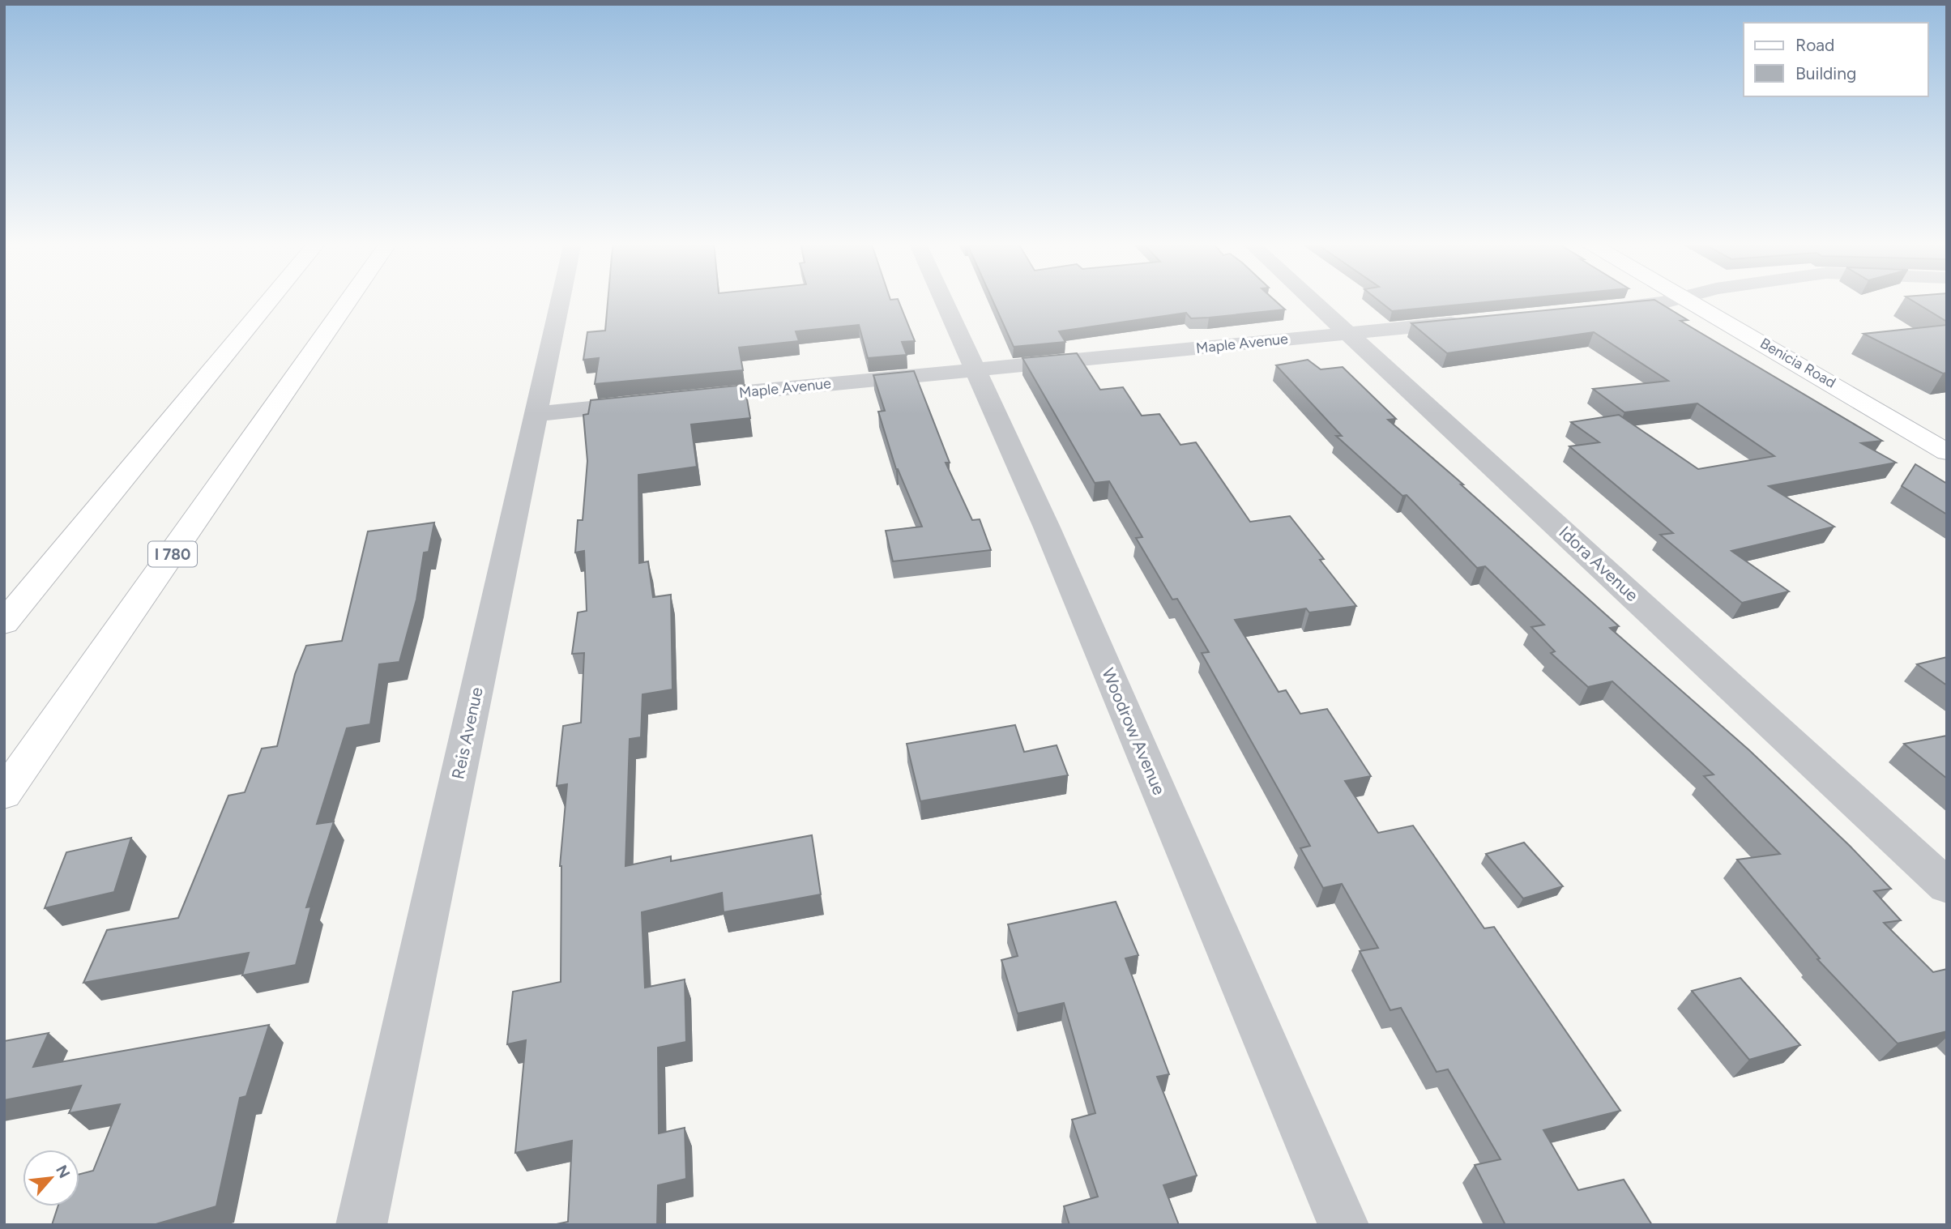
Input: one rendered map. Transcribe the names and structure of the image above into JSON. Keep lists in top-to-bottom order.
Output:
{
  "streets": {
    "main road": ["Benicia Road", "I 780"],
    "street": [
      "Maple Avenue",
      "Idora Avenue",
      "Woodrow Avenue",
      "Reis Avenue"
    ]
  },
  "crossings": [
    ["Maple Avenue", "Idora Avenue"],
    ["Maple Avenue", "Woodrow Avenue"]
  ],
  "legend": ["Road", "Building"],
  "north": "top right"
}
